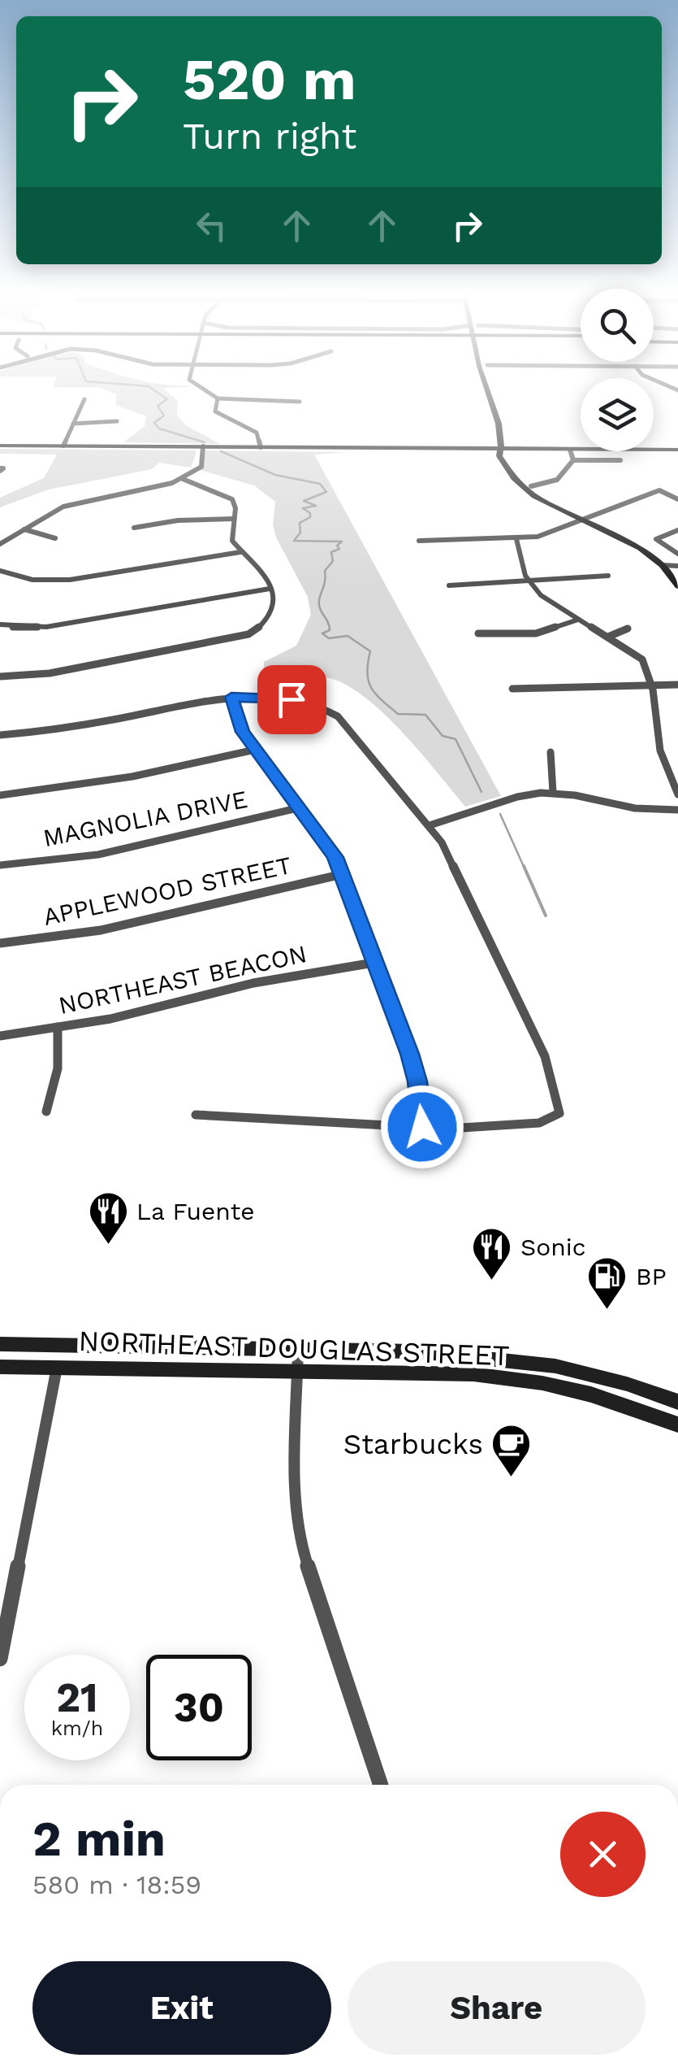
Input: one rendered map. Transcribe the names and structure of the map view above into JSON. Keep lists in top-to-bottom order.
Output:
{
  "streets": {
    "street": [
      "MAGNOLIA DRIVE",
      "APPLEWOOD STREET",
      "NORTHEAST BEACON",
      "NORTHEAST DOUGLAS STREET"
    ]
  },
  "places": {
    "restaurant": ["La Fuente", "Sonic"],
    "fuel station": ["BP"],
    "cafe": ["Starbucks"]
  },
  "page": {
    "turn": ["520 m", "Turn right"],
    "speed": "21 km/h",
    "limit": "30",
    "heading": ["2 min", "580 m · 18:59"],
    "buttons": ["Exit", "Share"]
  }
}
